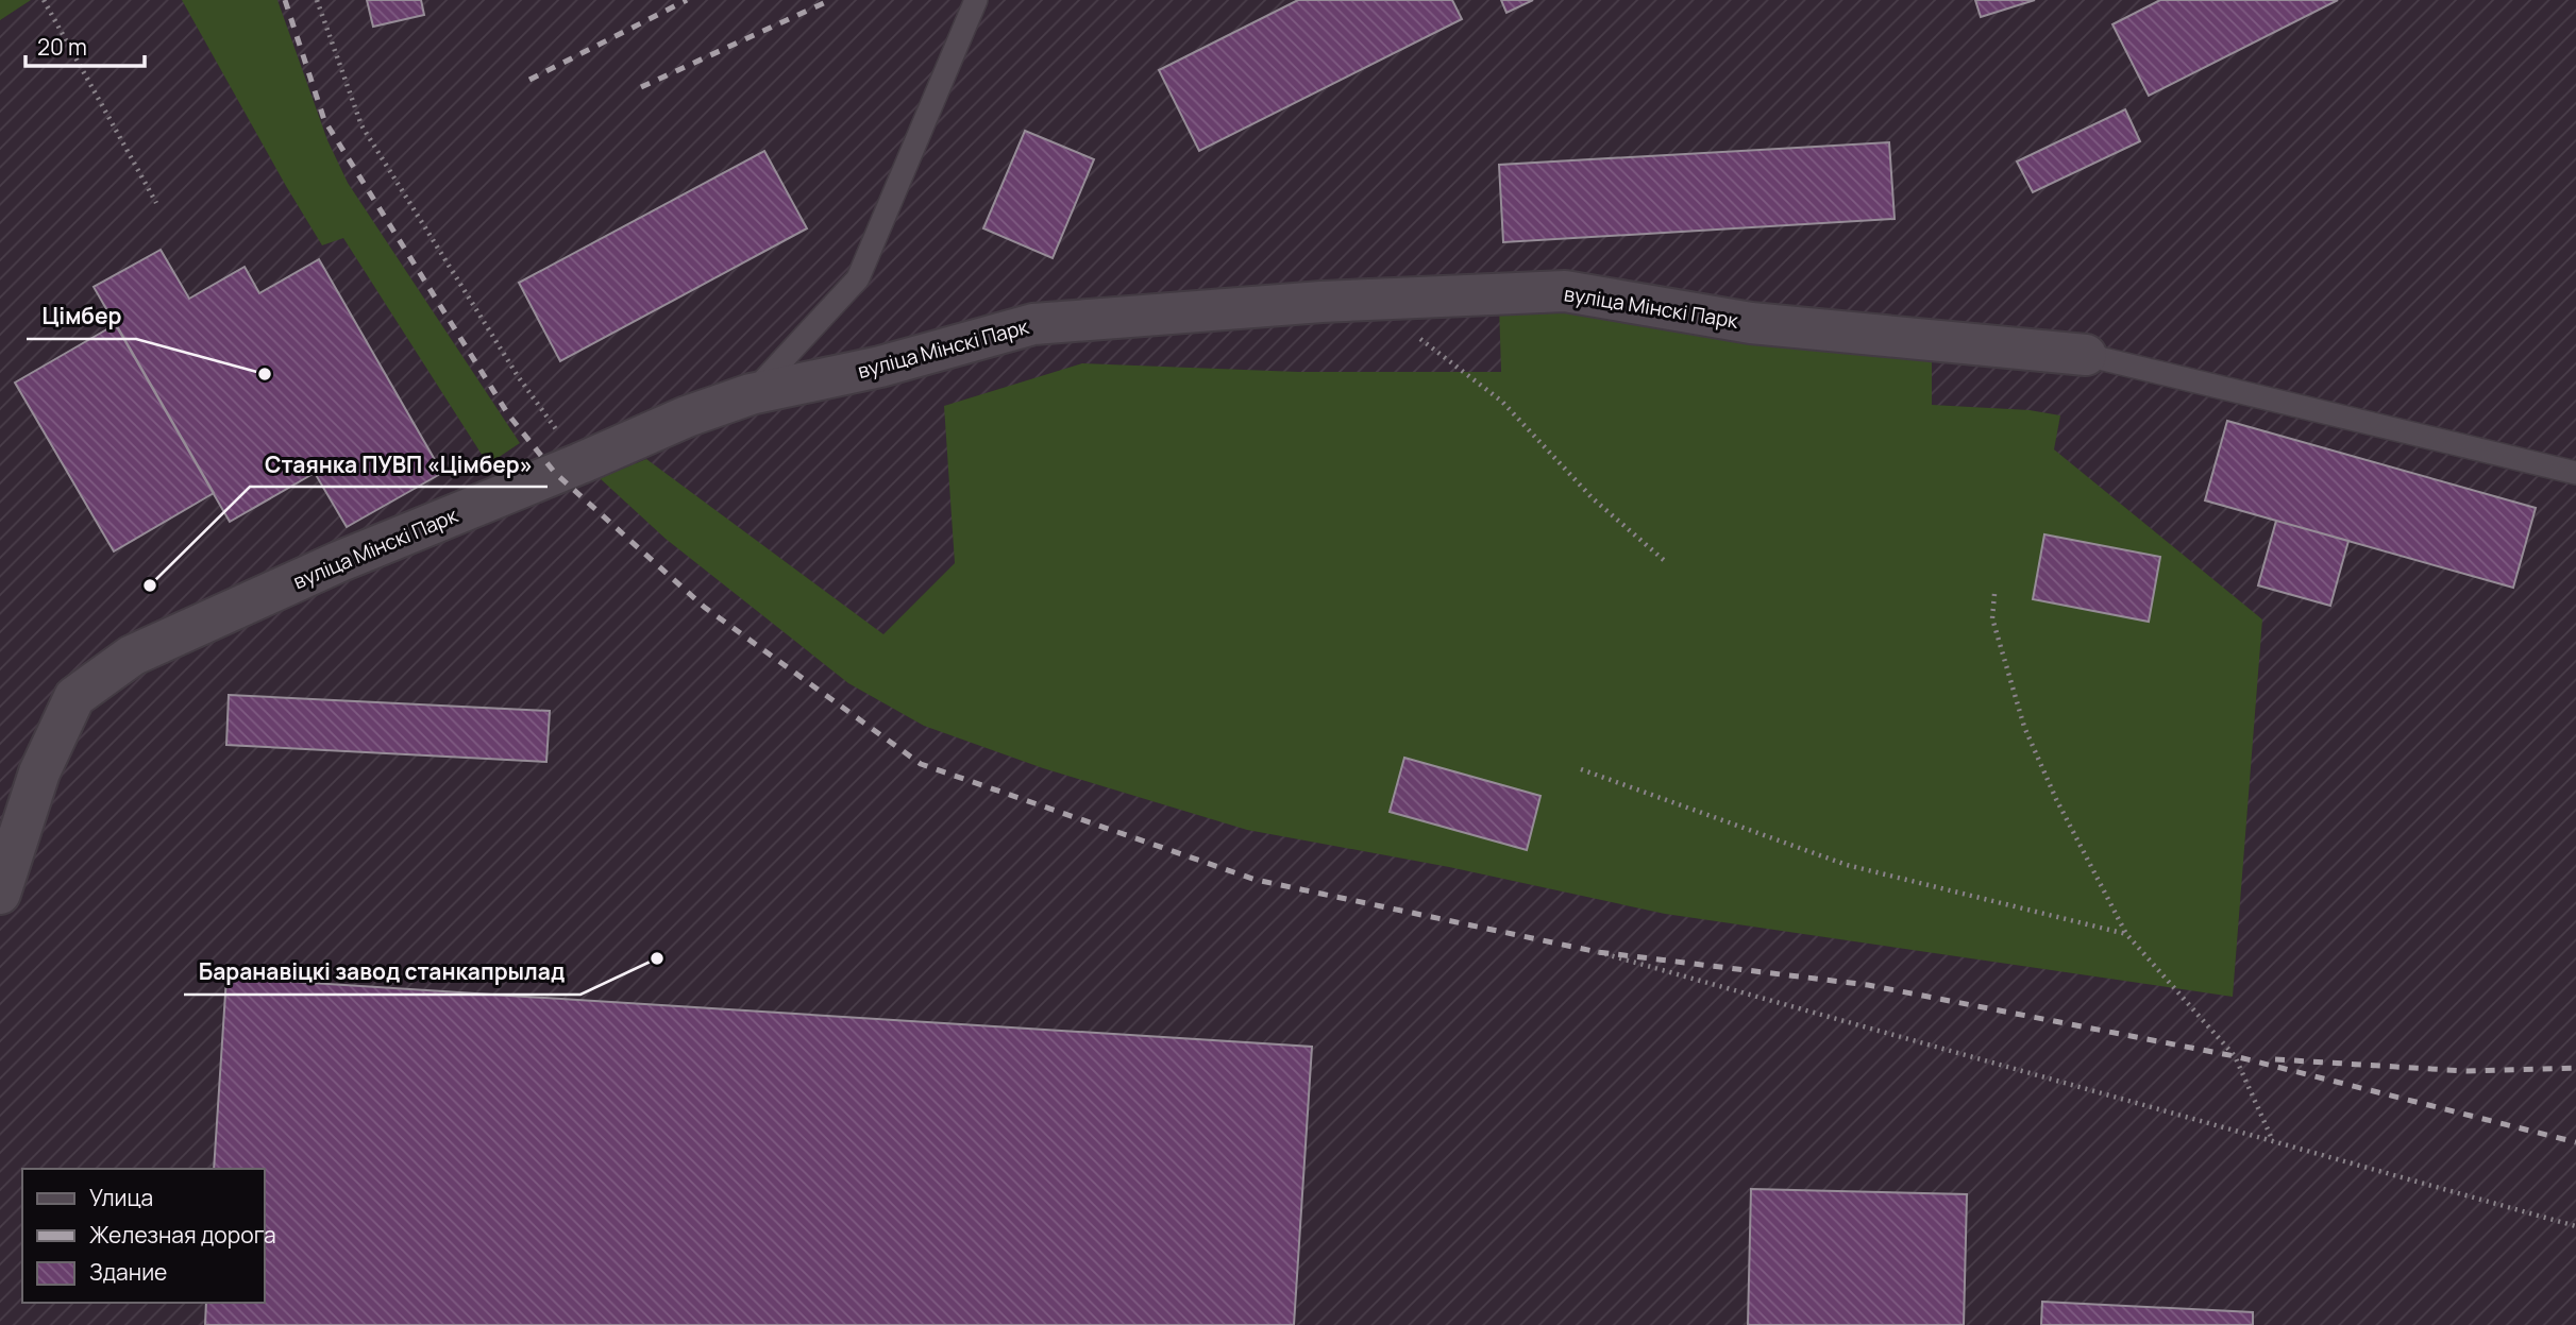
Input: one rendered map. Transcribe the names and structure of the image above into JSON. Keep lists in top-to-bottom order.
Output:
{
  "streets": {
    "street": ["вуліца Мінскі Парк"]
  },
  "places": ["Цімбер", "Стаянка ПУВП «Цімбер»", "Баранавіцкі завод станкапрылад"],
  "legend": ["Улица", "Железная дорога", "Здание"],
  "scale_bar": "20 m"
}
